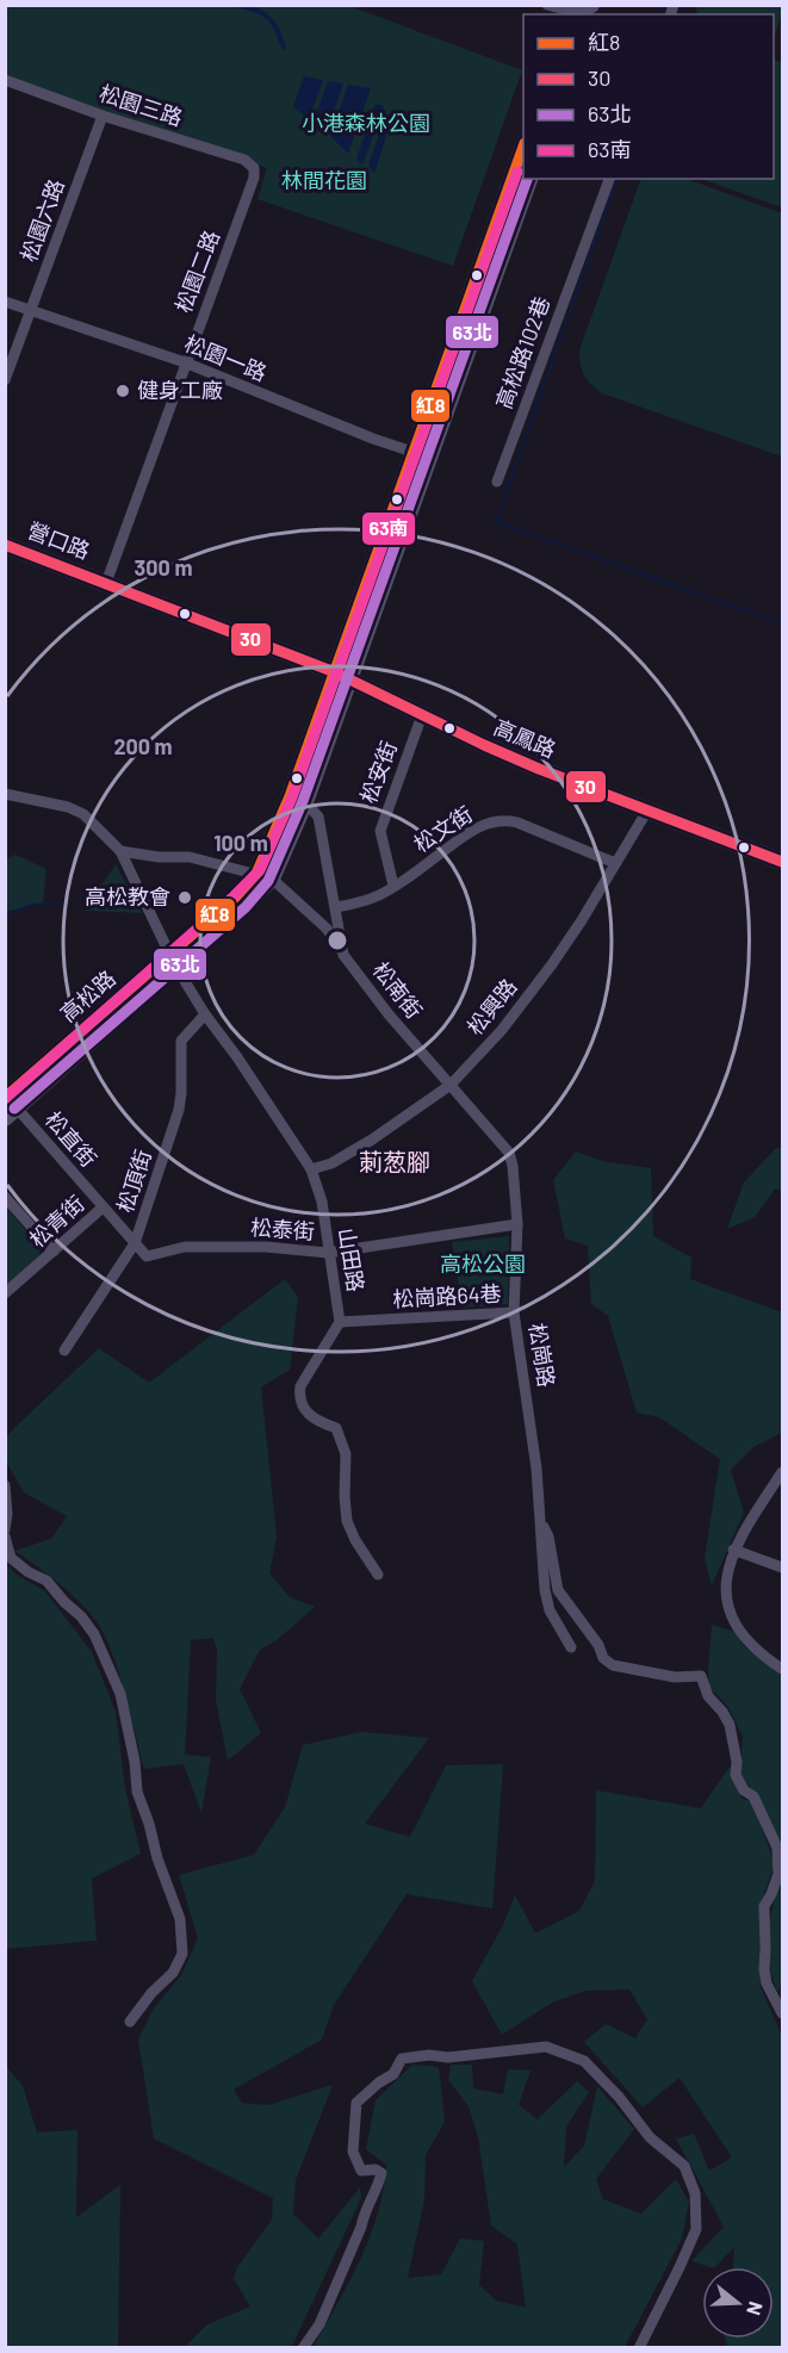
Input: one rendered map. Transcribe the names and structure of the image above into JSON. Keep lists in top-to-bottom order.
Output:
{
  "streets": {
    "street": [
      "松園三路",
      "松園六路",
      "松園二路",
      "高松路102巷",
      "松園一路",
      "營口路",
      "高鳳路",
      "松安街",
      "松文街",
      "松南街",
      "高松路",
      "松興路",
      "松直街",
      "松頂街",
      "松青街",
      "松泰街",
      "山田路",
      "松崗路64巷",
      "松崗路"
    ]
  },
  "crossings": [
    ["松園三路", "松園六路"],
    ["松園三路", "松園二路"],
    ["松園六路", "松園一路"],
    ["松園二路", "松園一路"],
    ["松園二路", "營口路"],
    ["松園一路", "高松路"],
    ["營口路", "高鳳路"],
    ["營口路", "高松路"],
    ["高鳳路", "松安街"],
    ["高鳳路", "高松路"],
    ["高鳳路", "松興路"],
    ["松安街", "松文街"],
    ["松文街", "松南街"],
    ["松文街", "松興路"],
    ["松南街", "高松路"],
    ["松南街", "松興路"],
    ["松南街", "松崗路"],
    ["高松路", "松直街"],
    ["高松路", "山田路"],
    ["松興路", "山田路"],
    ["松興路", "松崗路"],
    ["松直街", "松頂街"],
    ["松直街", "松青街"],
    ["松直街", "松泰街"],
    ["松頂街", "松泰街"],
    ["松頂街", "山田路"],
    ["松泰街", "山田路"],
    ["松泰街", "松崗路"],
    ["山田路", "松崗路64巷"],
    ["松崗路64巷", "松崗路"]
  ],
  "districts": ["莿葱腳"],
  "parks": ["小港森林公園", "林間花園", "高松公園"],
  "places": ["健身工廠", "高松教會"],
  "lines": [
    "transit line 紅8",
    "transit line 63南",
    "transit line 63北",
    "transit line 30"
  ],
  "legend": [
    "紅8",
    "30",
    "63北",
    "63南"
  ],
  "north": "right",
  "rings": ["300 m", "200 m", "100 m"]
}
